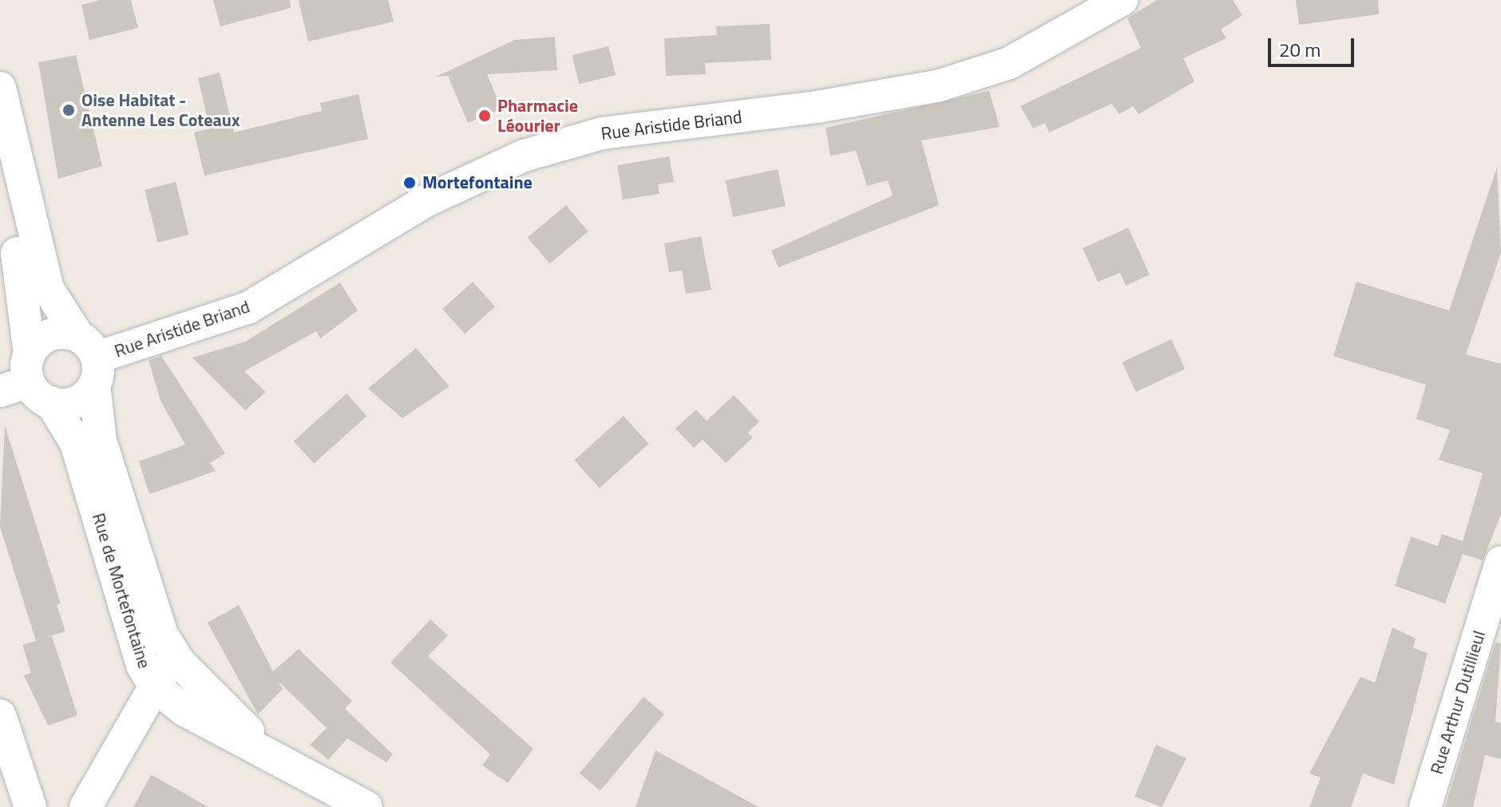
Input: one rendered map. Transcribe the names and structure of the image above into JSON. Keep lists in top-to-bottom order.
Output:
{
  "streets": {
    "street": ["Rue Aristide Briand", "Rue de Mortefontaine", "Rue Arthur Dutillieul"]
  },
  "crossings": [
    ["Rue Aristide Briand", "Rue de Mortefontaine"]
  ],
  "places": ["Oise Habitat - Antenne Les Coteaux", "Pharmacie Léourier", "Mortefontaine"],
  "scale_bar": "20 m"
}
